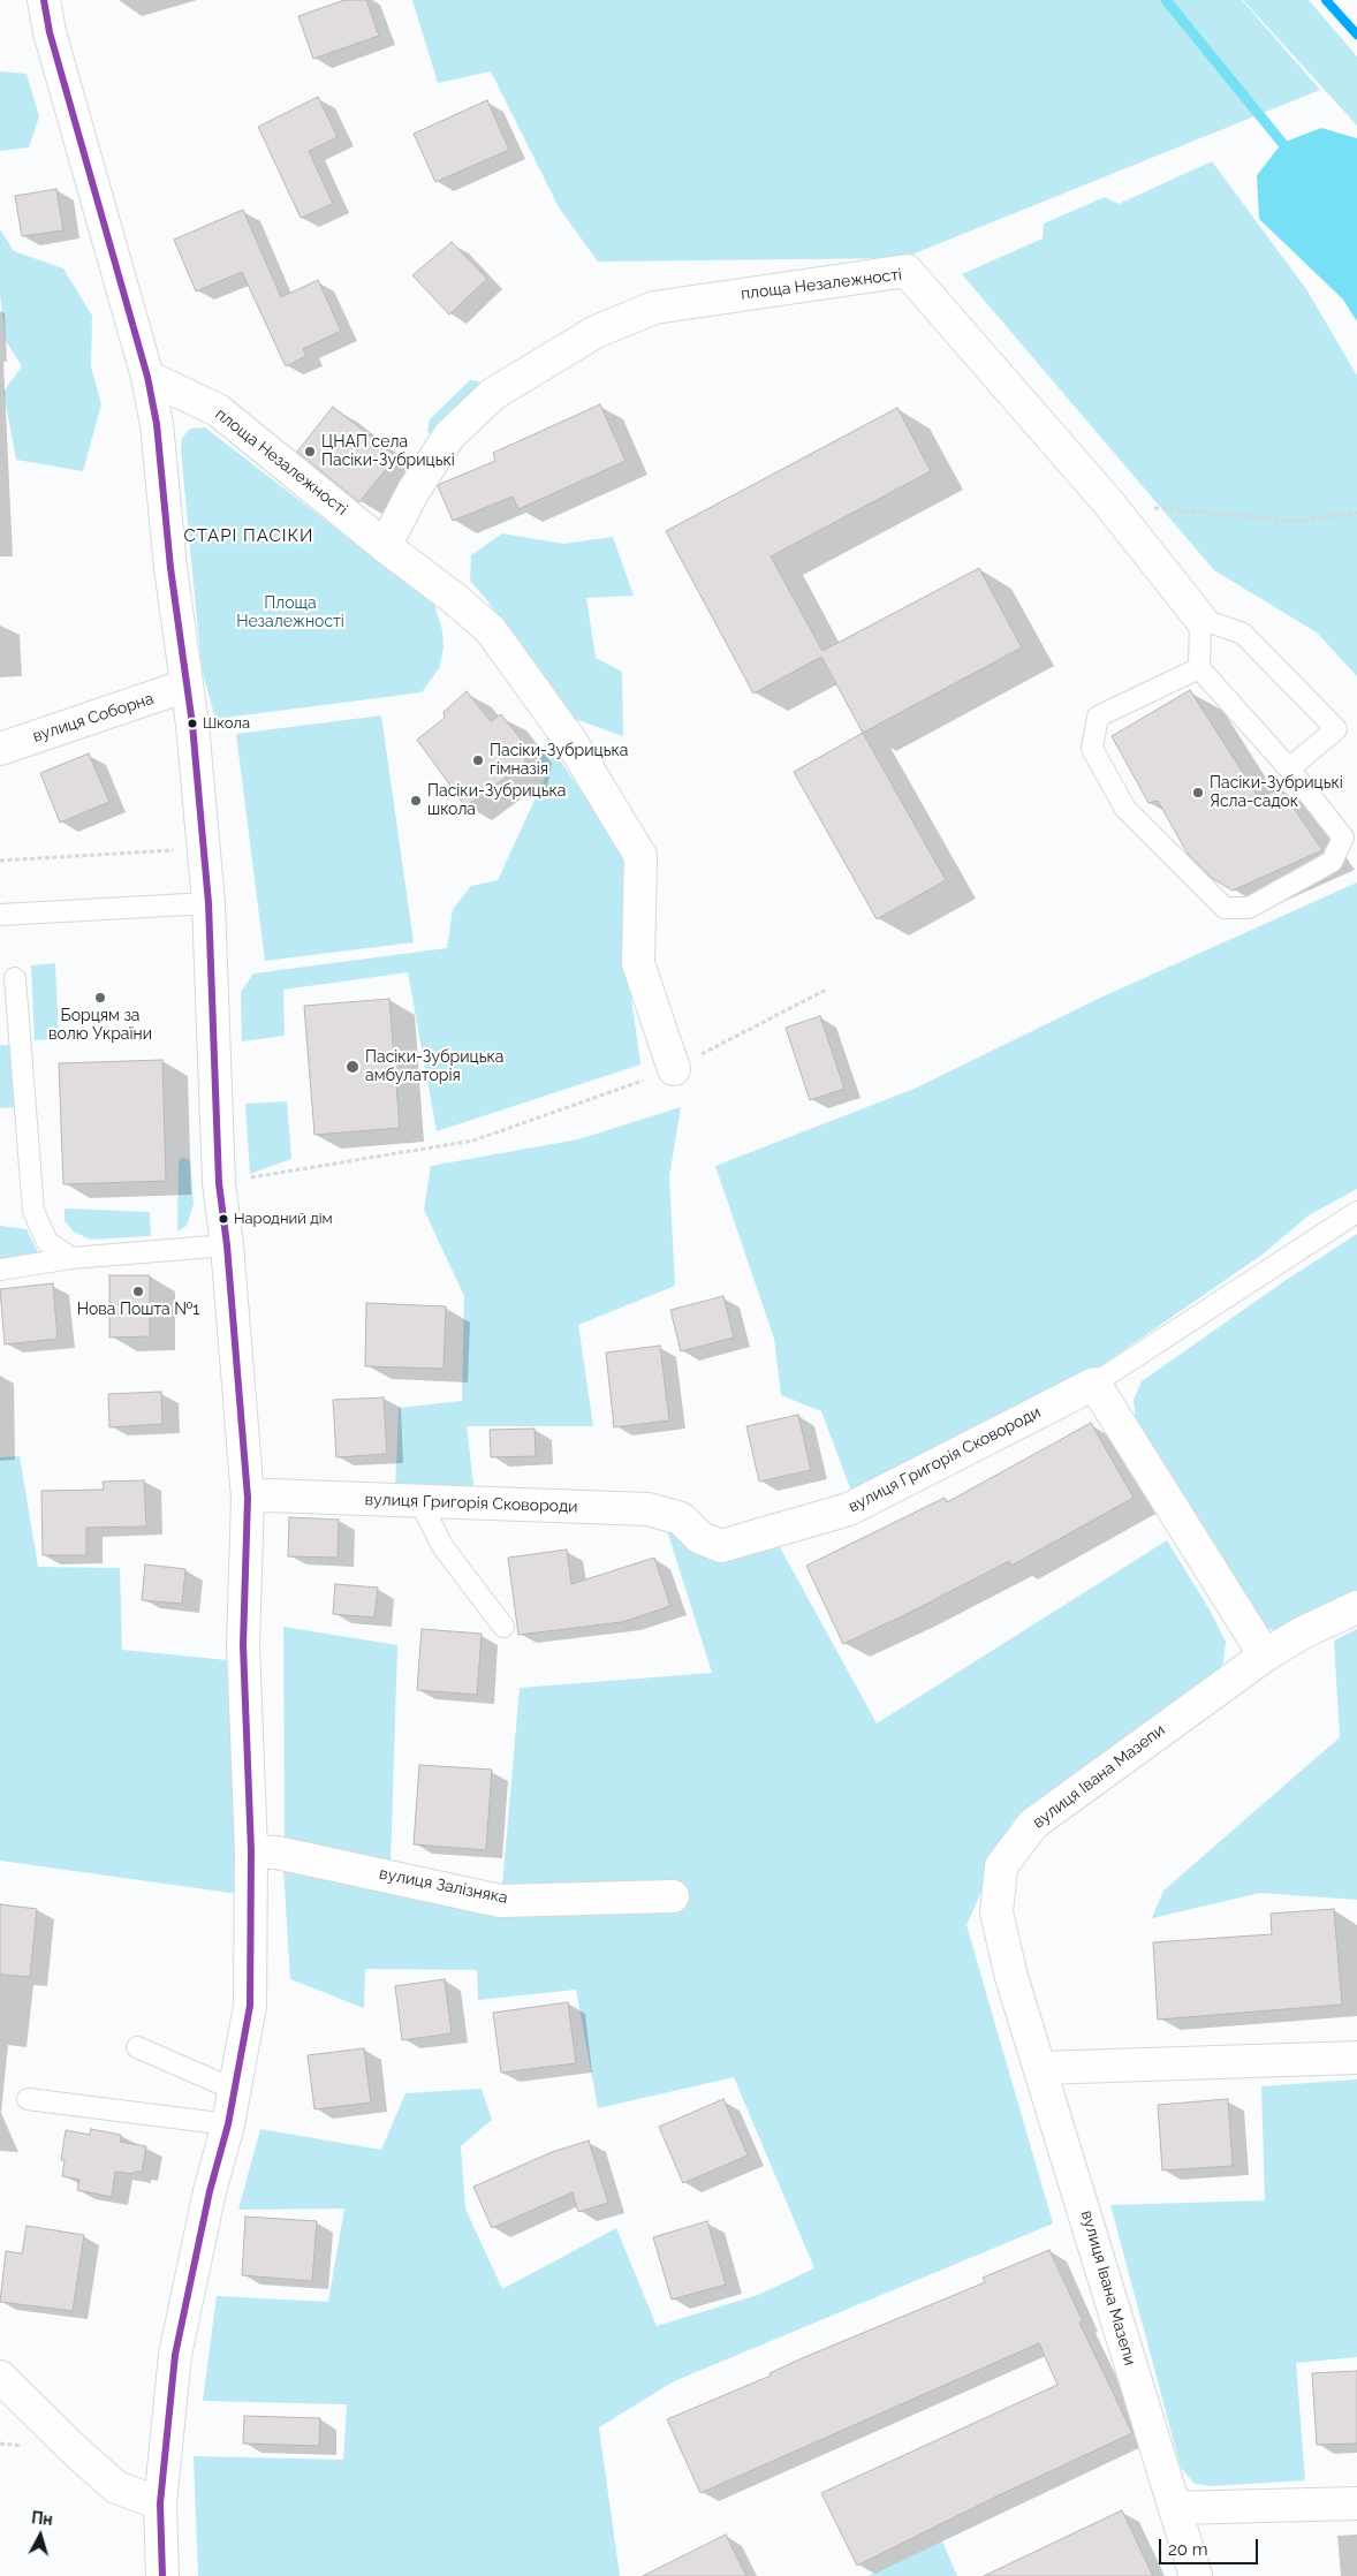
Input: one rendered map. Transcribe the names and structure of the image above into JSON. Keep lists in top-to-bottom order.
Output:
{
  "streets": {
    "street": [
      "площа Незалежності",
      "вулиця Соборна",
      "вулиця Григорія Сковороди",
      "вулиця Івана Мазепи",
      "вулиця Залізняка"
    ]
  },
  "districts": ["СТАРІ ПАСІКИ"],
  "parks": ["Площа Незалежності"],
  "places": [
    "ЦНАП села Пасіки-Зубрицькі",
    "Школа",
    "Пасіки-Зубрицька гімназія",
    "Пасіки-Зубрицькі Ясла-садок",
    "Пасіки-Зубрицька школа",
    "Борцям за волю України",
    "Пасіки-Зубрицька амбулаторія",
    "Народний дім",
    "Нова Пошта №1"
  ],
  "scale_bar": "20 m",
  "north": "top"
}
